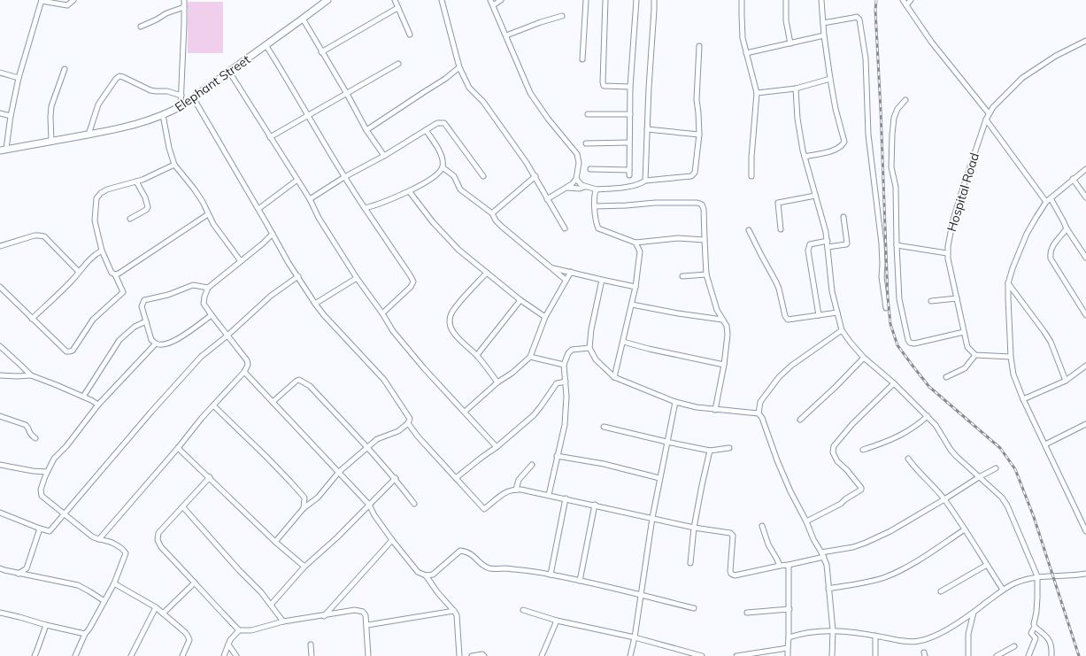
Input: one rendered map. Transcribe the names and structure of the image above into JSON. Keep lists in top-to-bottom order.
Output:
{
  "streets": {
    "main road": ["Elephant Street"],
    "street": ["Hospital Road"]
  }
}
